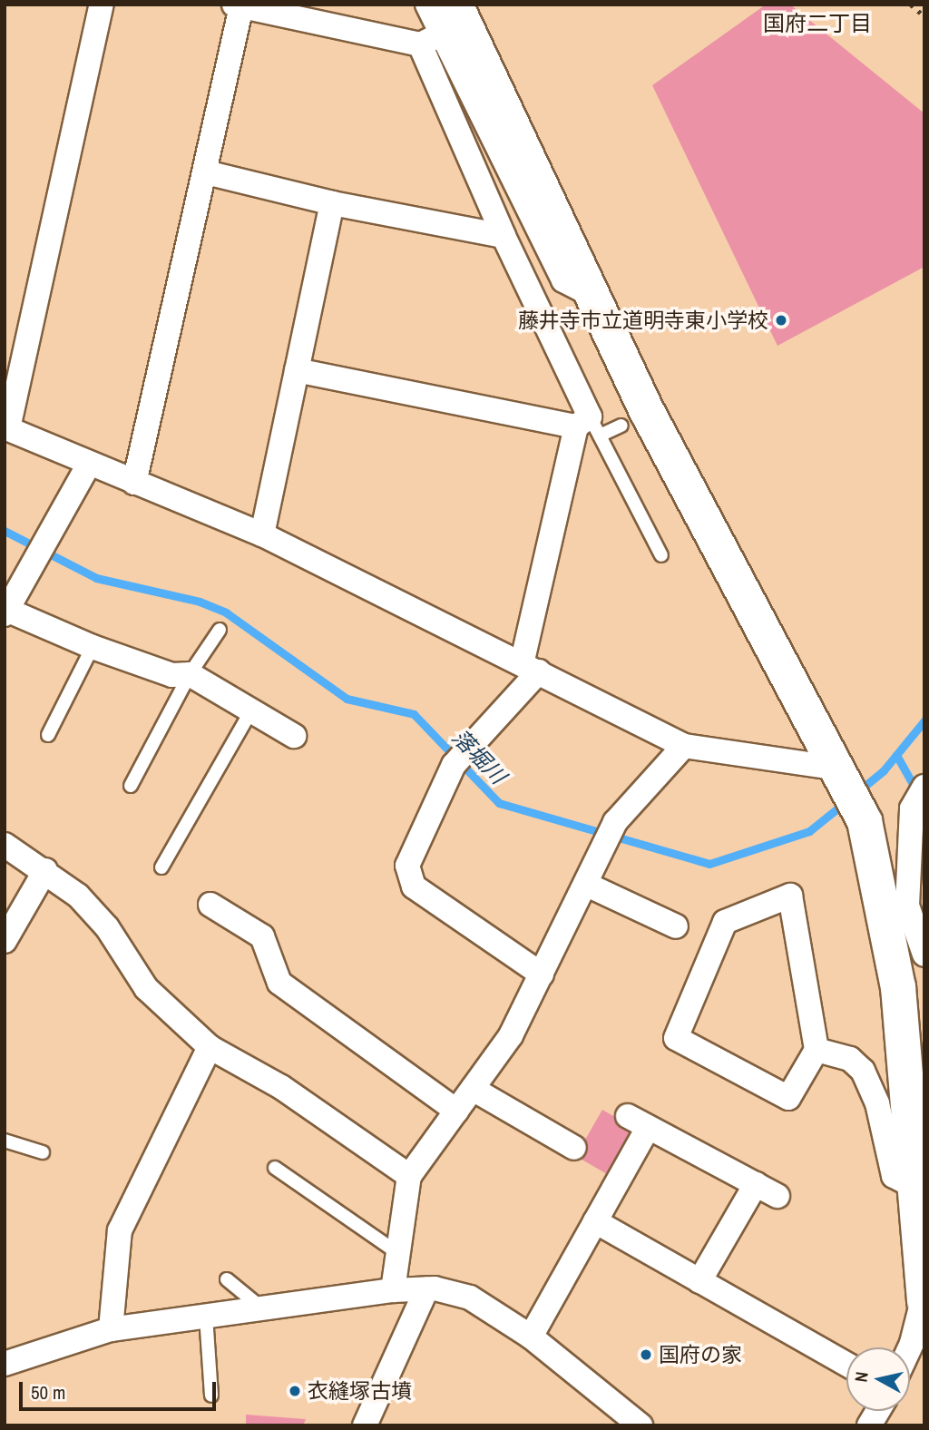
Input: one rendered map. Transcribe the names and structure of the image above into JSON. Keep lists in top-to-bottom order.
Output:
{
  "districts": ["国府二丁目"],
  "water": ["落堀川"],
  "places": ["藤井寺市立道明寺東小学校", "国府の家", "衣縫塚古墳"],
  "scale_bar": "50 m",
  "north": "left"
}
